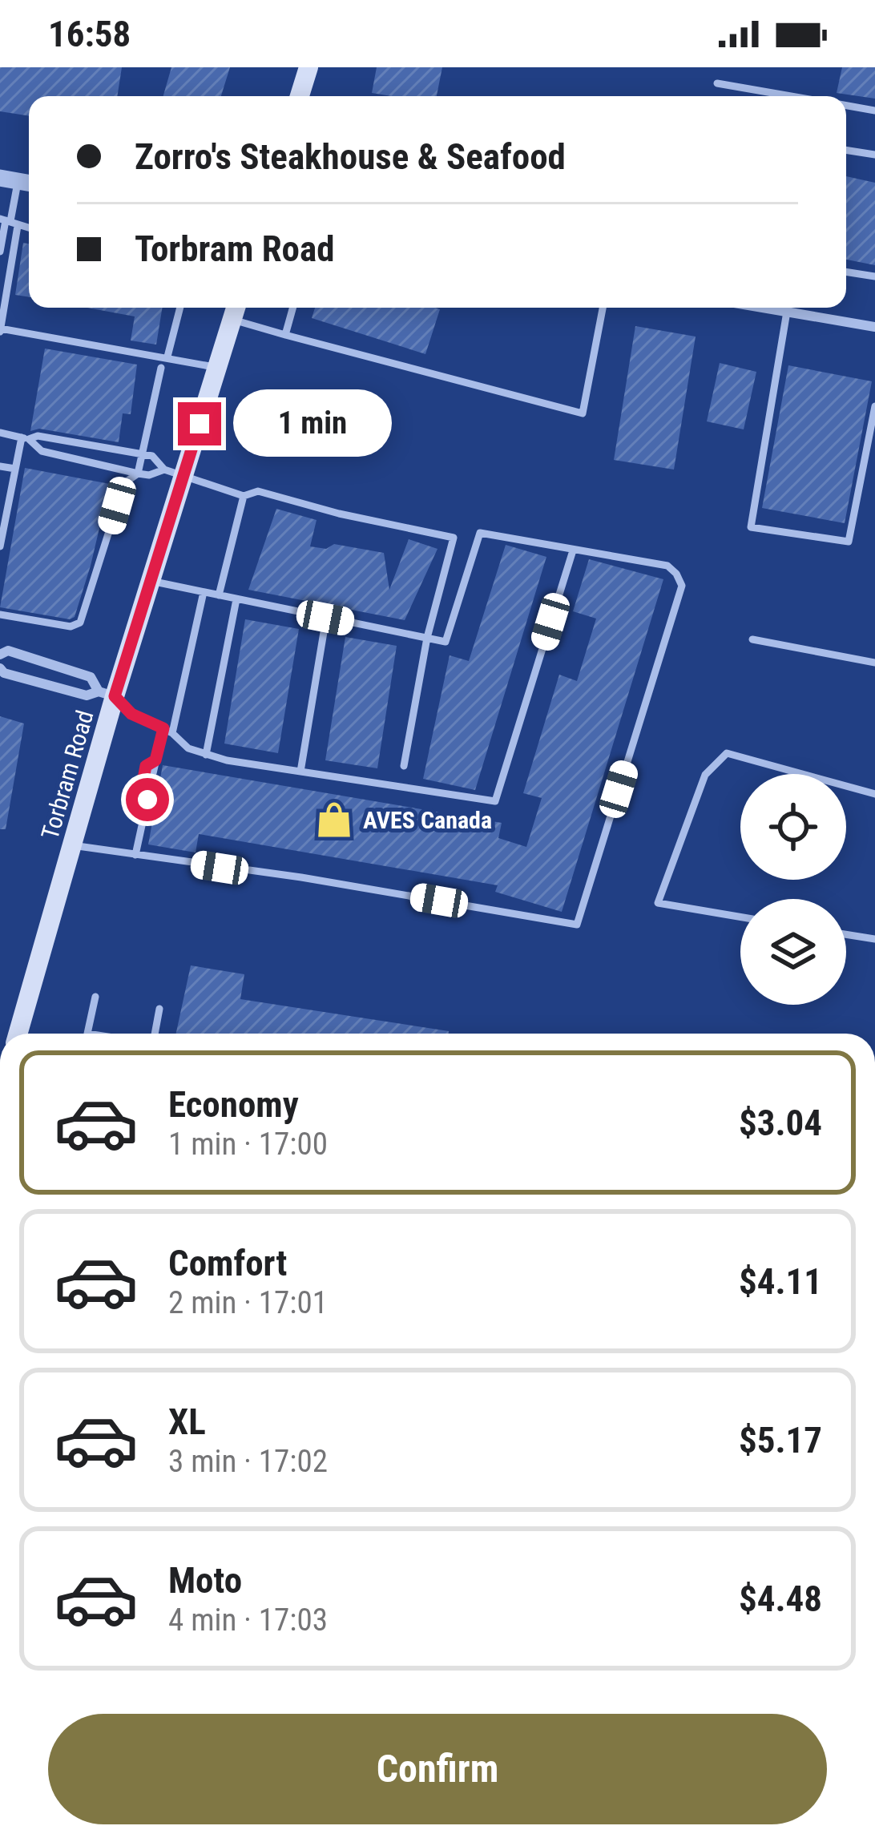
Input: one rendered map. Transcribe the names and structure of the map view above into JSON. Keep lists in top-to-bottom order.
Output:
{
  "streets": {
    "main road": ["Torbram Road"]
  },
  "places": {
    "shop": ["AVES Canada"]
  },
  "page": {
    "status": "16:58",
    "banner": ["Zorro's Steakhouse & Seafood", "Torbram Road"],
    "bubble": "1 min",
    "list": [
      {
        "name": "Economy",
        "note": "1 min · 17:00",
        "value": "$3.04"
      },
      {
        "name": "Comfort",
        "note": "2 min · 17:01",
        "value": "$4.11"
      },
      {
        "name": "XL",
        "note": "3 min · 17:02",
        "value": "$5.17"
      },
      {
        "name": "Moto",
        "note": "4 min · 17:03",
        "value": "$4.48"
      }
    ],
    "buttons": "Confirm"
  }
}
